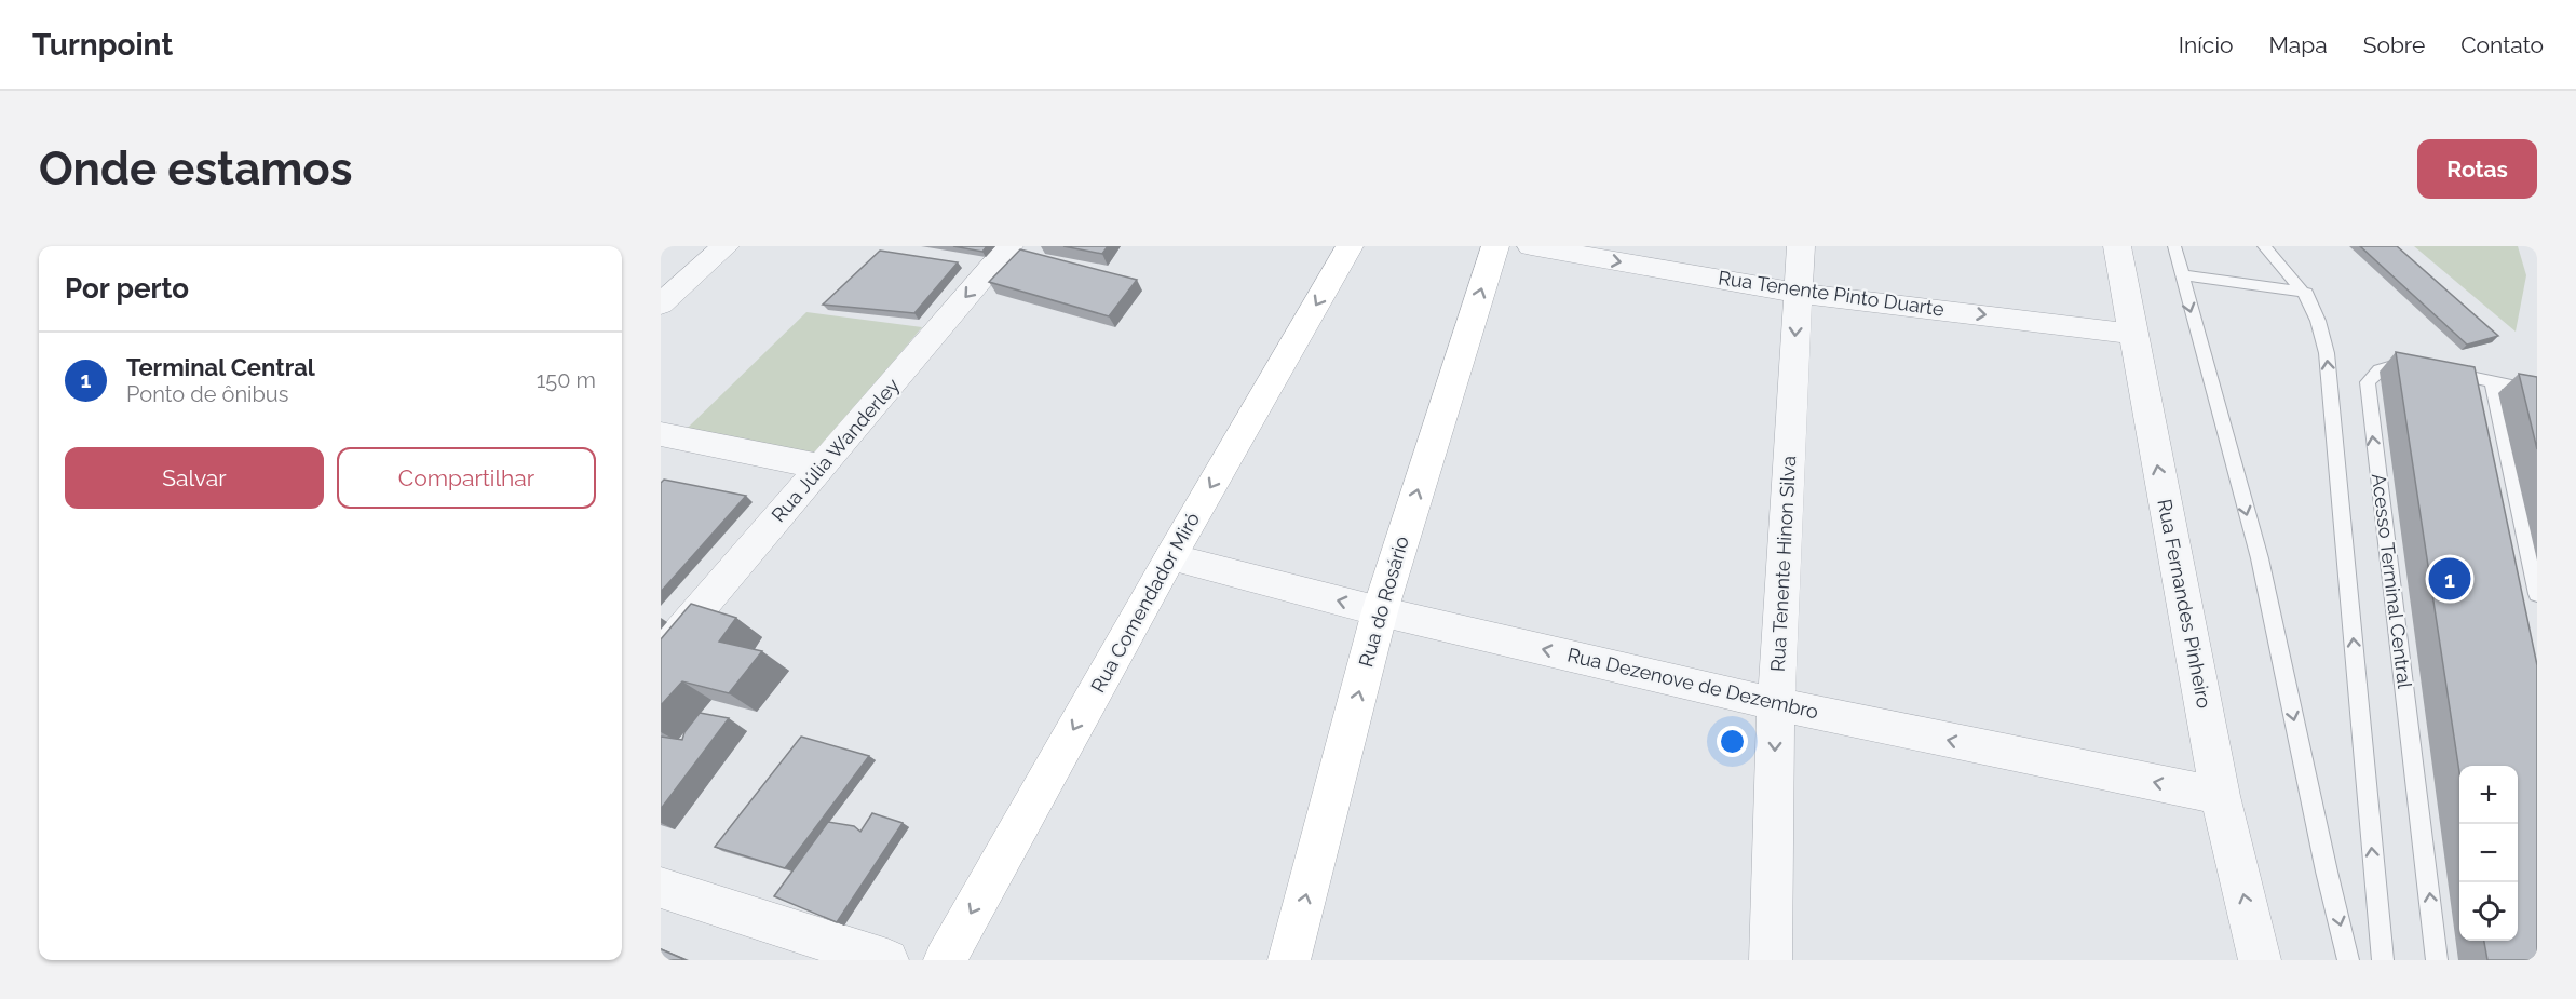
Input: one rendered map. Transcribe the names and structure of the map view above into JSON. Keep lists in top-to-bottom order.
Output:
{
  "streets": {
    "main road": ["Rua do Rosário", "Rua Comendador Miró"],
    "street": [
      "Rua Tenente Pinto Duarte",
      "Rua Júlia Wanderley",
      "Rua Tenente Hinon Silva",
      "Rua Fernandes Pinheiro",
      "Rua Dezenove de Dezembro"
    ],
    "lane": ["Acesso Terminal Central"]
  },
  "crossings": [
    ["Rua Tenente Pinto Duarte", "Rua Tenente Hinon Silva"],
    ["Rua Tenente Pinto Duarte", "Rua Fernandes Pinheiro"],
    ["Rua Tenente Hinon Silva", "Rua Dezenove de Dezembro"],
    ["Rua do Rosário", "Rua Dezenove de Dezembro"],
    ["Rua Comendador Miró", "Rua Dezenove de Dezembro"],
    ["Rua Fernandes Pinheiro", "Rua Dezenove de Dezembro"]
  ],
  "one_way": [
    "Rua Tenente Pinto Duarte",
    "Rua Tenente Hinon Silva",
    "Rua do Rosário",
    "Rua Comendador Miró",
    "Rua Fernandes Pinheiro",
    "Rua Dezenove de Dezembro"
  ],
  "page": {
    "header": "Turnpoint",
    "nav": [
      "Início",
      "Mapa",
      "Sobre",
      "Contato"
    ],
    "buttons": [
      "Rotas",
      ["Salvar", "Compartilhar"]
    ],
    "title": "Onde estamos",
    "heading": "Por perto",
    "list": [
      {
        "mark": "1",
        "name": "Terminal Central",
        "note": "Ponto de ônibus",
        "value": "150 m"
      }
    ],
    "pins": "1",
    "map_buttons": ["+", "−"]
  }
}
